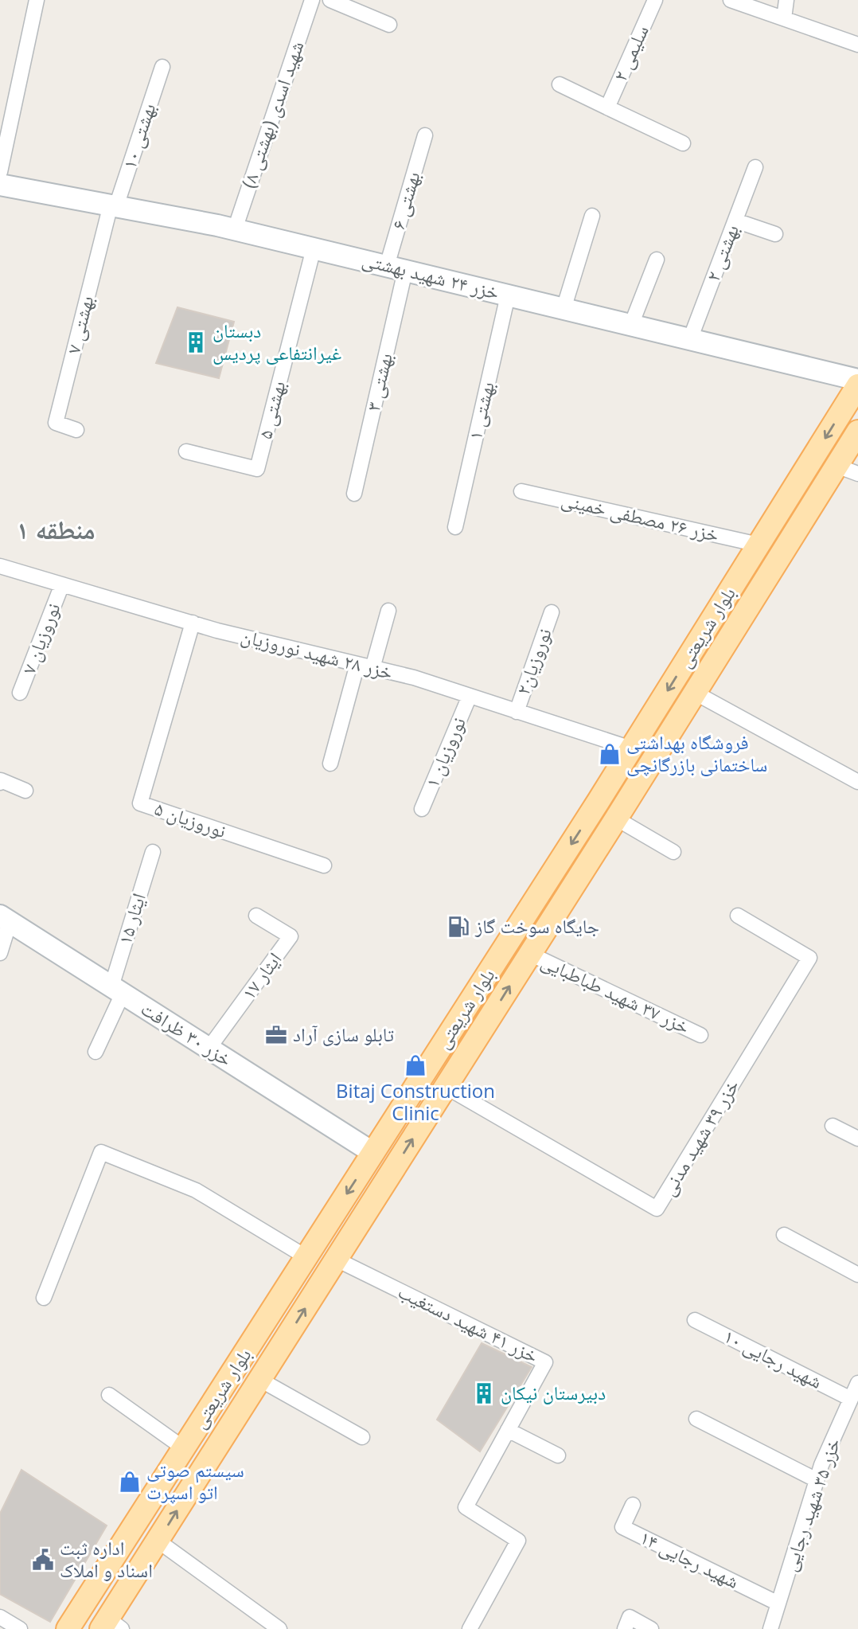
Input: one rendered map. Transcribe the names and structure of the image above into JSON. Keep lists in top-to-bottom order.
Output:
{
  "streets": {
    "main road": ["بلوار شریعتی"],
    "street": [
      "سلیمی ۲",
      "شهید اسدی (بهشتی ۸)",
      "بهشتی ۱۰",
      "بهشتی ۶",
      "بهشتی ۲",
      "خزر ۲۴ شهید بهشتی",
      "بهشتی ۷",
      "بهشتی ۳",
      "بهشتی ۵",
      "بهشتی ۱",
      "خزر ۲۶ مصطفی خمینی",
      "نوروزیان ۷",
      "خزر ۲۸ شهید نوروزیان",
      "نوروزیان۲",
      "نوروزیان ۱",
      "نوروزیان ۵",
      "ایثار ۱۵",
      "ایثار ۱۷",
      "خزر ۳۷ شهید طباطبایی",
      "خزر ۳۰ ظرافت",
      "خزر ۳۹ شهید مدنی",
      "خزر ۴۱ شهید دستغیب",
      "شهید رجایی ۱۰",
      "خزر ۳۵ شهید رجایی",
      "شهید رجایی ۱۴"
    ]
  },
  "crossings": [
    ["شهید اسدی (بهشتی ۸)", "خزر ۲۴ شهید بهشتی"],
    ["بهشتی ۱۰", "خزر ۲۴ شهید بهشتی"],
    ["بهشتی ۱۰", "بهشتی ۷"],
    ["بهشتی ۶", "خزر ۲۴ شهید بهشتی"],
    ["بهشتی ۶", "بهشتی ۳"],
    ["بهشتی ۲", "خزر ۲۴ شهید بهشتی"],
    ["خزر ۲۴ شهید بهشتی", "بهشتی ۷"],
    ["خزر ۲۴ شهید بهشتی", "بهشتی ۳"],
    ["خزر ۲۴ شهید بهشتی", "بهشتی ۵"],
    ["خزر ۲۴ شهید بهشتی", "بهشتی ۱"],
    ["خزر ۲۶ مصطفی خمینی", "بلوار شریعتی"],
    ["بلوار شریعتی", "خزر ۲۸ شهید نوروزیان"],
    ["بلوار شریعتی", "خزر ۳۷ شهید طباطبایی"],
    ["بلوار شریعتی", "خزر ۳۰ ظرافت"],
    ["بلوار شریعتی", "خزر ۳۹ شهید مدنی"],
    ["بلوار شریعتی", "خزر ۴۱ شهید دستغیب"],
    ["نوروزیان ۷", "خزر ۲۸ شهید نوروزیان"],
    ["خزر ۲۸ شهید نوروزیان", "نوروزیان۲"],
    ["خزر ۲۸ شهید نوروزیان", "نوروزیان ۱"],
    ["خزر ۲۸ شهید نوروزیان", "نوروزیان ۵"],
    ["ایثار ۱۵", "خزر ۳۰ ظرافت"],
    ["ایثار ۱۷", "خزر ۳۰ ظرافت"],
    ["شهید رجایی ۱۰", "خزر ۳۵ شهید رجایی"],
    ["خزر ۳۵ شهید رجایی", "شهید رجایی ۱۴"]
  ],
  "districts": ["منطقه ۱"],
  "places": {
    "building": ["دبستان غیرانتفاعی پردیس", "دبیرستان نیکان"],
    "shop": ["فروشگاه بهداشتی ساختمانی بازرگانچی", "Bitaj Construction Clinic", "سیستم صوتی اتو اسپرت"],
    "fuel station": ["جایگاه سوخت گاز"],
    "office": ["تابلو سازی آراد"],
    "public building": ["اداره ثبت اسناد و املاک"]
  }
}
